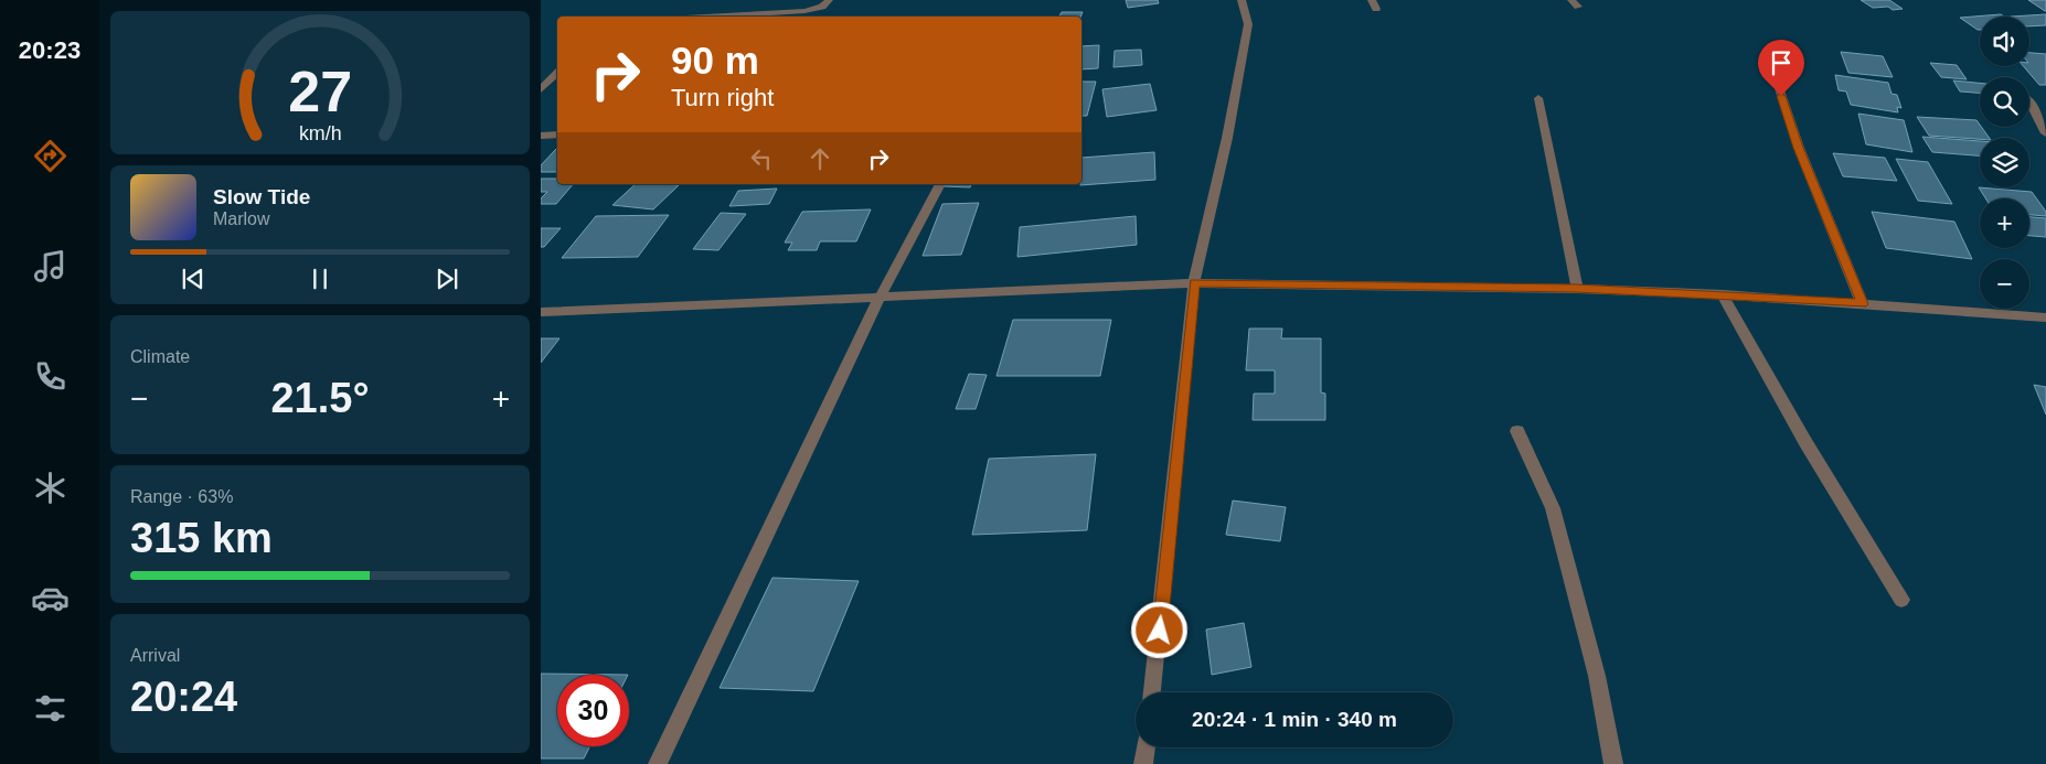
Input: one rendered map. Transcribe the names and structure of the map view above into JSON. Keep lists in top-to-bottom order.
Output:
{
  "page": {
    "tabs": "20:23",
    "map_buttons": ["+", "−"],
    "turn": ["90 m", "Turn right"],
    "song": ["Slow Tide", "Marlow"],
    "tile": [
      "Climate",
      ["Range · 63%", "315 km"],
      ["Arrival", "20:24"]
    ],
    "heat": ["−", "21.5°", "+"],
    "limit": "30",
    "trip": "20:24 · 1 min · 340 m",
    "gauge": ["27", "km/h"]
  }
}
